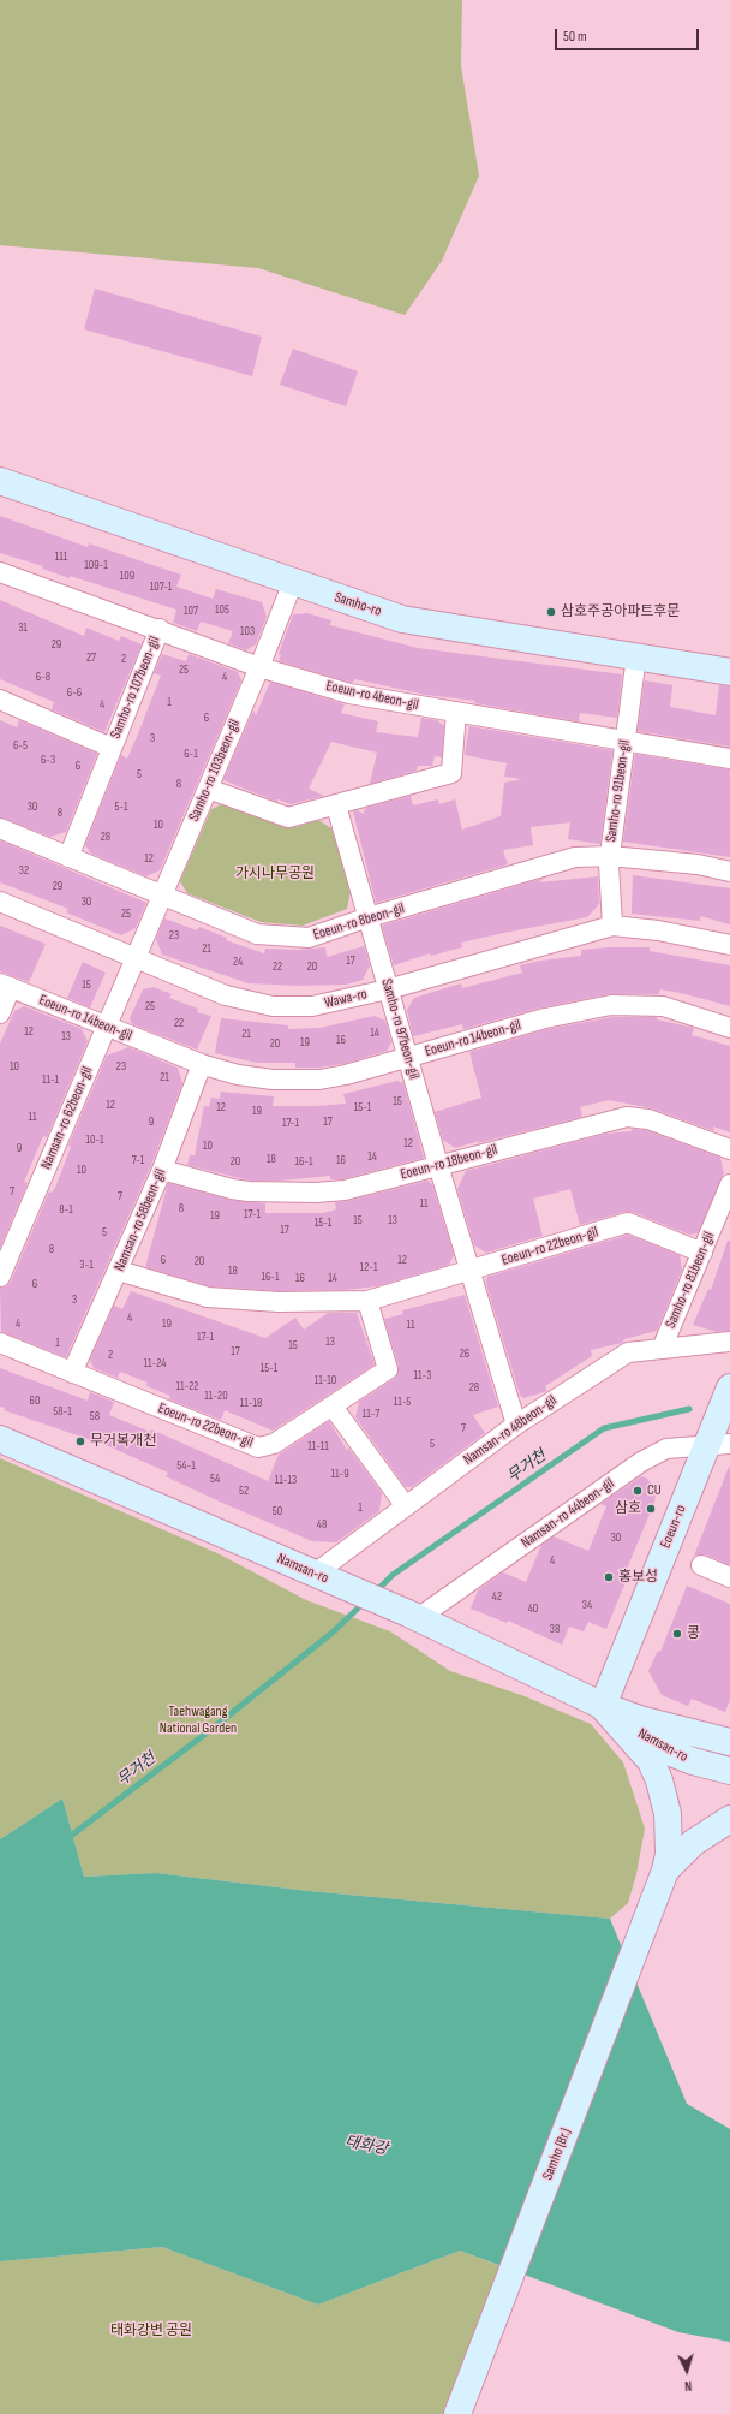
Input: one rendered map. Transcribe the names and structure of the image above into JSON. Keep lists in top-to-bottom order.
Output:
{
  "streets": {
    "main road": [
      "Samho-ro",
      "Eoeun-ro",
      "Namsan-ro",
      "Samho (Br.)"
    ],
    "street": [
      "Samho-ro 107beon-gil",
      "Eoeun-ro 4beon-gil",
      "Samho-ro 103beon-gil",
      "Samho-ro 91beon-gil",
      "Eoeun-ro 8beon-gil",
      "Wawa-ro",
      "Eoeun-ro 14beon-gil",
      "Samho-ro 97beon-gil",
      "Namsan-ro 62beon-gil",
      "Eoeun-ro 18beon-gil",
      "Namsan-ro 58beon-gil",
      "Eoeun-ro 22beon-gil",
      "Samho-ro 81beon-gil",
      "Namsan-ro 48beon-gil",
      "Namsan-ro 44beon-gil"
    ]
  },
  "crossings": [
    ["Samho-ro", "Samho-ro 103beon-gil"],
    ["Samho-ro", "Samho-ro 91beon-gil"],
    ["Samho-ro 107beon-gil", "Eoeun-ro 4beon-gil"],
    ["Samho-ro 107beon-gil", "Eoeun-ro 8beon-gil"],
    ["Eoeun-ro 4beon-gil", "Samho-ro 103beon-gil"],
    ["Eoeun-ro 4beon-gil", "Samho-ro 91beon-gil"],
    ["Samho-ro 103beon-gil", "Eoeun-ro 8beon-gil"],
    ["Samho-ro 103beon-gil", "Wawa-ro"],
    ["Samho-ro 103beon-gil", "Namsan-ro 62beon-gil"],
    ["Samho-ro 91beon-gil", "Eoeun-ro 8beon-gil"],
    ["Samho-ro 91beon-gil", "Wawa-ro"],
    ["Eoeun-ro 8beon-gil", "Samho-ro 97beon-gil"],
    ["Wawa-ro", "Samho-ro 97beon-gil"],
    ["Wawa-ro", "Namsan-ro 62beon-gil"],
    ["Eoeun-ro 14beon-gil", "Samho-ro 97beon-gil"],
    ["Eoeun-ro 14beon-gil", "Namsan-ro 62beon-gil"],
    ["Eoeun-ro 14beon-gil", "Namsan-ro 58beon-gil"],
    ["Samho-ro 97beon-gil", "Eoeun-ro 18beon-gil"],
    ["Samho-ro 97beon-gil", "Eoeun-ro 22beon-gil"],
    ["Samho-ro 97beon-gil", "Namsan-ro 48beon-gil"],
    ["Eoeun-ro 18beon-gil", "Namsan-ro 58beon-gil"],
    ["Namsan-ro 58beon-gil", "Eoeun-ro 22beon-gil"],
    ["Eoeun-ro 22beon-gil", "Samho-ro 81beon-gil"],
    ["Samho-ro 81beon-gil", "Namsan-ro 48beon-gil"],
    ["Namsan-ro 48beon-gil", "Namsan-ro"],
    ["Namsan-ro 44beon-gil", "Eoeun-ro"],
    ["Namsan-ro 44beon-gil", "Namsan-ro"],
    ["Eoeun-ro", "Namsan-ro"]
  ],
  "water": ["무거천", "태화강"],
  "parks": ["가시나무공원", "Taehwagang National Garden", "태화강변 공원"],
  "places": [
    "삼호주공아파트후문",
    "무거복개천",
    "CU",
    "삼호",
    "홍보성",
    "콩"
  ],
  "house_numbers": [
    "111",
    "109-1",
    "109",
    "107-1",
    "105",
    "107",
    "31",
    "103",
    "29",
    "27",
    "2",
    "25",
    "6-8",
    "4",
    "6-6",
    "1",
    "4",
    "6",
    "3",
    "6-5",
    "6-1",
    "6-3",
    "6",
    "5",
    "8",
    "30",
    "5-1",
    "8",
    "10",
    "28",
    "12",
    "32",
    "29",
    "30",
    "25",
    "23",
    "21",
    "17",
    "24",
    "22",
    "20",
    "15",
    "25",
    "22",
    "12",
    "14",
    "21",
    "13",
    "16",
    "19",
    "20",
    "10",
    "23",
    "21",
    "11-1",
    "15",
    "12",
    "12",
    "15-1",
    "19",
    "11",
    "9",
    "17",
    "17-1",
    "10-1",
    "12",
    "10",
    "9",
    "14",
    "18",
    "7-1",
    "16",
    "20",
    "16-1",
    "10",
    "7",
    "7",
    "11",
    "8",
    "8-1",
    "17-1",
    "19",
    "15",
    "13",
    "15-1",
    "17",
    "5",
    "8",
    "6",
    "12",
    "20",
    "3-1",
    "12-1",
    "18",
    "16-1",
    "16",
    "14",
    "6",
    "3",
    "4",
    "4",
    "19",
    "11",
    "17-1",
    "13",
    "1",
    "15",
    "17",
    "26",
    "2",
    "11-24",
    "15-1",
    "11-3",
    "11-10",
    "11-22",
    "28",
    "11-20",
    "60",
    "11-5",
    "11-18",
    "58-1",
    "11-7",
    "58",
    "7",
    "5",
    "11-11",
    "54-1",
    "11-9",
    "54",
    "11-13",
    "52",
    "1",
    "50",
    "48",
    "30",
    "4",
    "42",
    "34",
    "40",
    "38"
  ],
  "scale_bar": "50 m",
  "north": "bottom"
}
